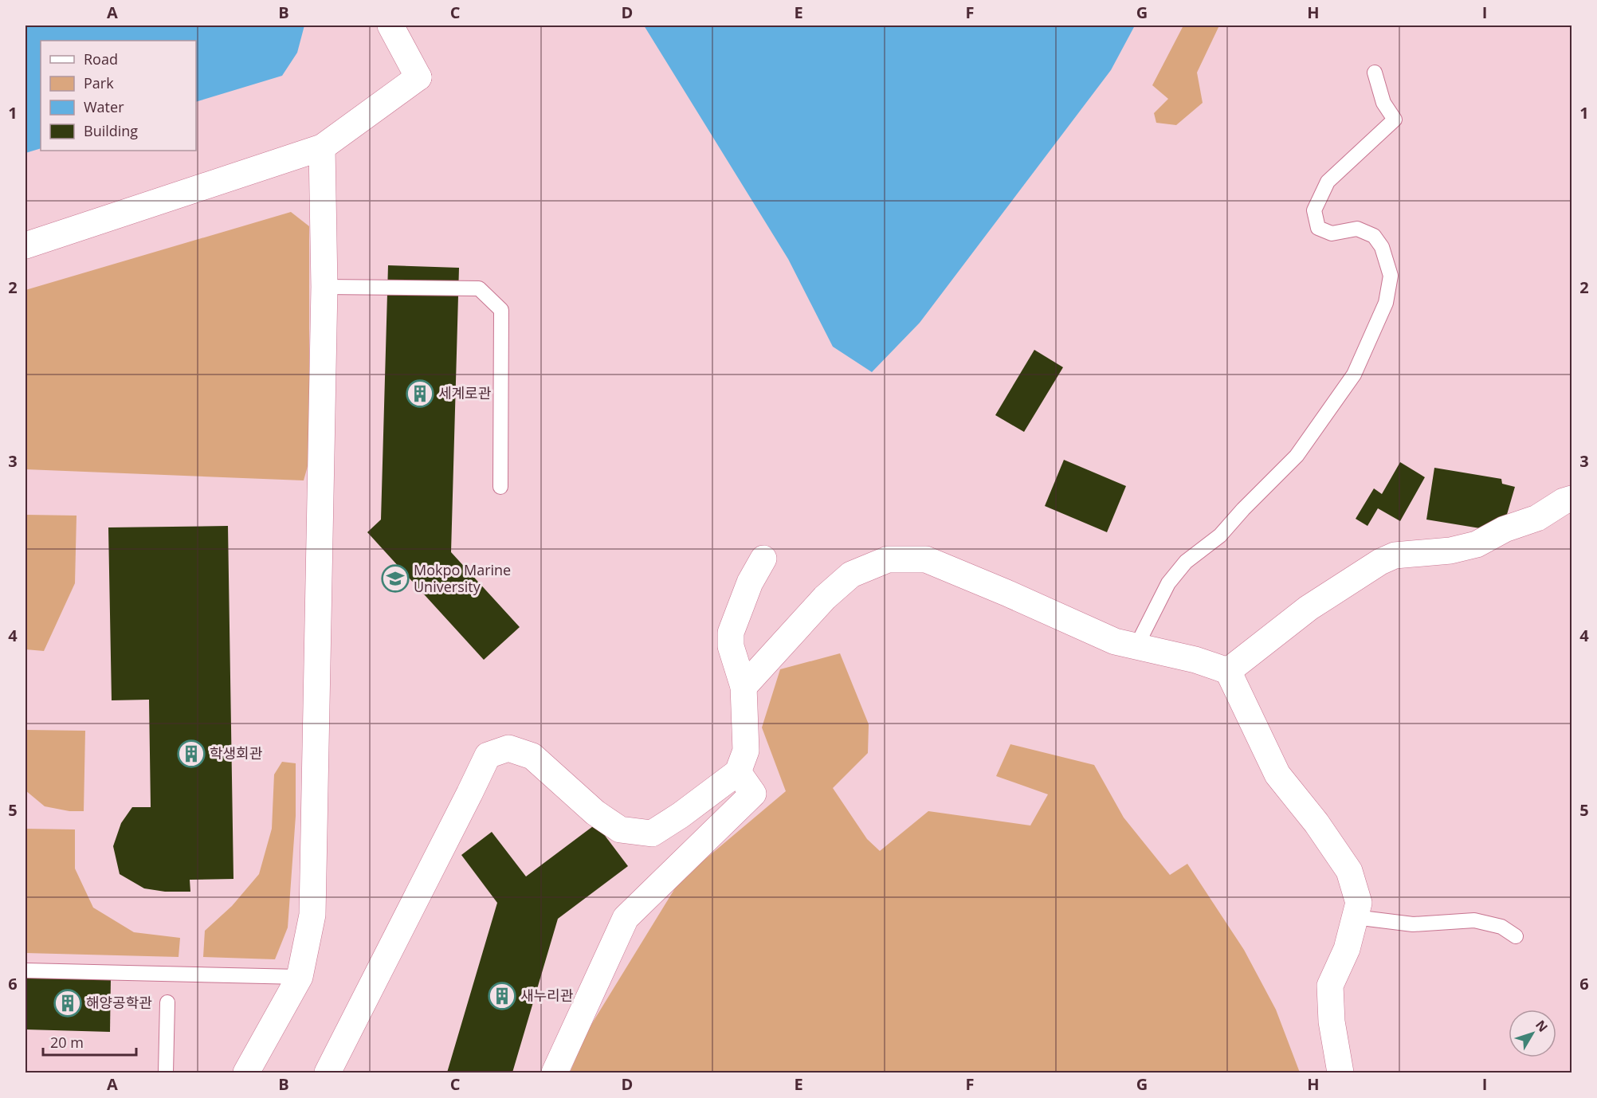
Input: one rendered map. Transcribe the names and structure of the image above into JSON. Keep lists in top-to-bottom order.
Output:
{
  "places": {
    "building": [
      "세계로관",
      "학생회관",
      "새누리관",
      "해양공학관"
    ],
    "school or university": ["Mokpo Marine University"]
  },
  "legend": [
    "Road",
    "Park",
    "Water",
    "Building"
  ],
  "scale_bar": "20 m",
  "north": "top right",
  "grid": {
    "columns": [
      "A",
      "B",
      "C",
      "D",
      "E",
      "F",
      "G",
      "H",
      "I"
    ],
    "rows": [
      "1",
      "2",
      "3",
      "4",
      "5",
      "6"
    ]
  }
}
